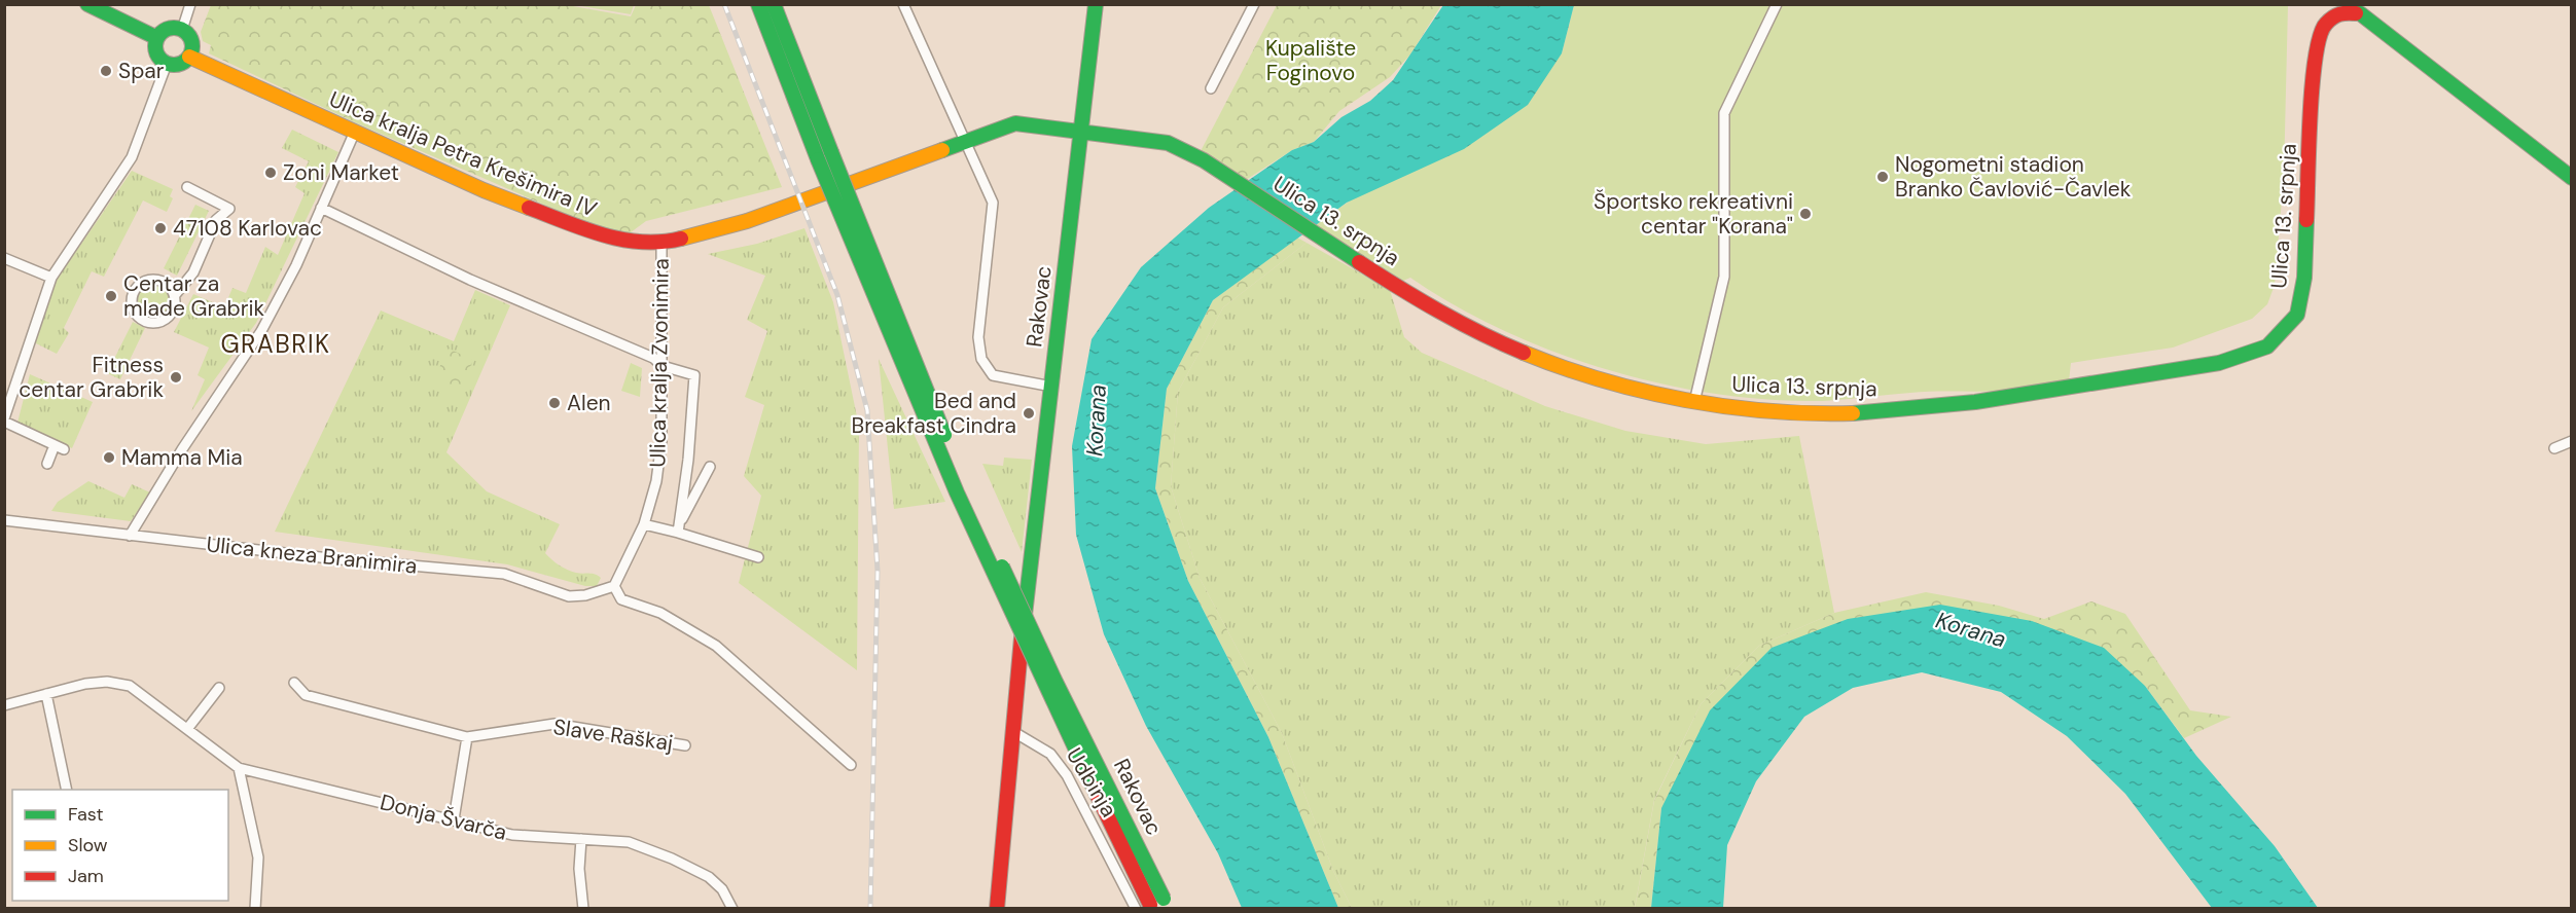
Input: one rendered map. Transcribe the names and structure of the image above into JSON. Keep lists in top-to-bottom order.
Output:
{
  "streets": {
    "main road": ["Ulica kralja Petra Krešimira IV", "Ulica 13. srpnja", "Rakovac"],
    "street": [
      "Ulica kralja Zvonimira",
      "Ulica kneza Branimira",
      "Slave Raškaj",
      "Udbinja",
      "Donja Švarča"
    ]
  },
  "crossings": [
    ["Ulica kralja Petra Krešimira IV", "Ulica 13. srpnja"],
    ["Ulica kralja Petra Krešimira IV", "Rakovac"],
    ["Ulica kralja Petra Krešimira IV", "Ulica kralja Zvonimira"],
    ["Ulica 13. srpnja", "Rakovac"],
    ["Rakovac", "Udbinja"],
    ["Ulica kralja Zvonimira", "Ulica kneza Branimira"]
  ],
  "districts": ["GRABRIK"],
  "water": ["Korana"],
  "parks": ["Kupalište Foginovo"],
  "places": [
    "Spar",
    "Zoni Market",
    "Nogometni stadion Branko Čavlović-Čavlek",
    "Športsko rekreativni centar \"Korana\"",
    "47108 Karlovac",
    "Centar za mlade Grabrik",
    "Fitness centar Grabrik",
    "Alen",
    "Bed and Breakfast Cindra",
    "Mamma Mia"
  ],
  "legend": ["Fast", "Slow", "Jam"]
}
